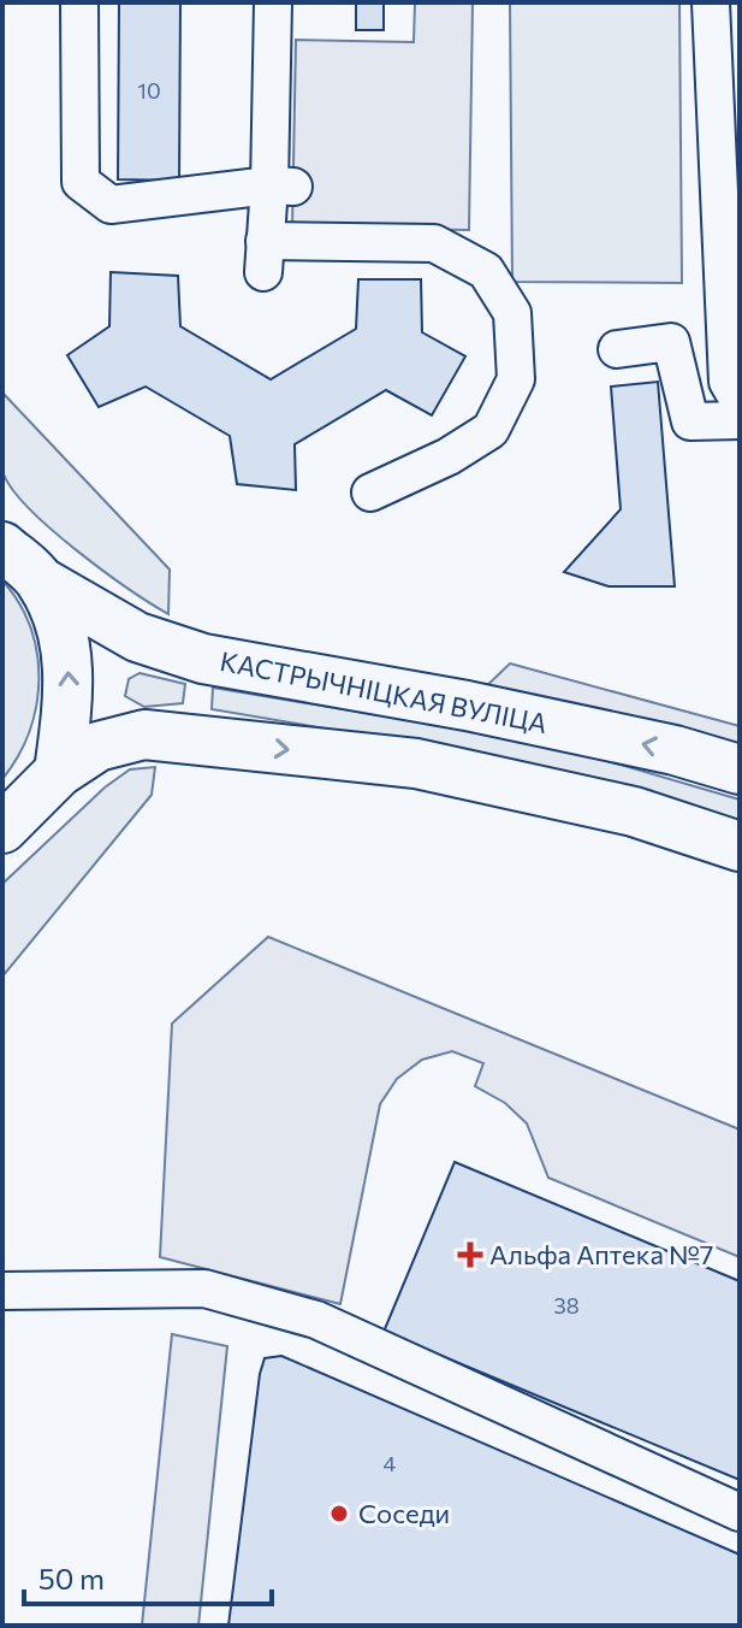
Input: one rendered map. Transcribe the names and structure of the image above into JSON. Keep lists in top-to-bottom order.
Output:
{
  "streets": {
    "main road": ["КАСТРЫЧНІЦКАЯ ВУЛІЦА"]
  },
  "places": {
    "health": ["Альфа Аптека №7"],
    "other": ["Соседи"]
  },
  "house_numbers": ["10", "38", "4"],
  "scale_bar": "50 m"
}
